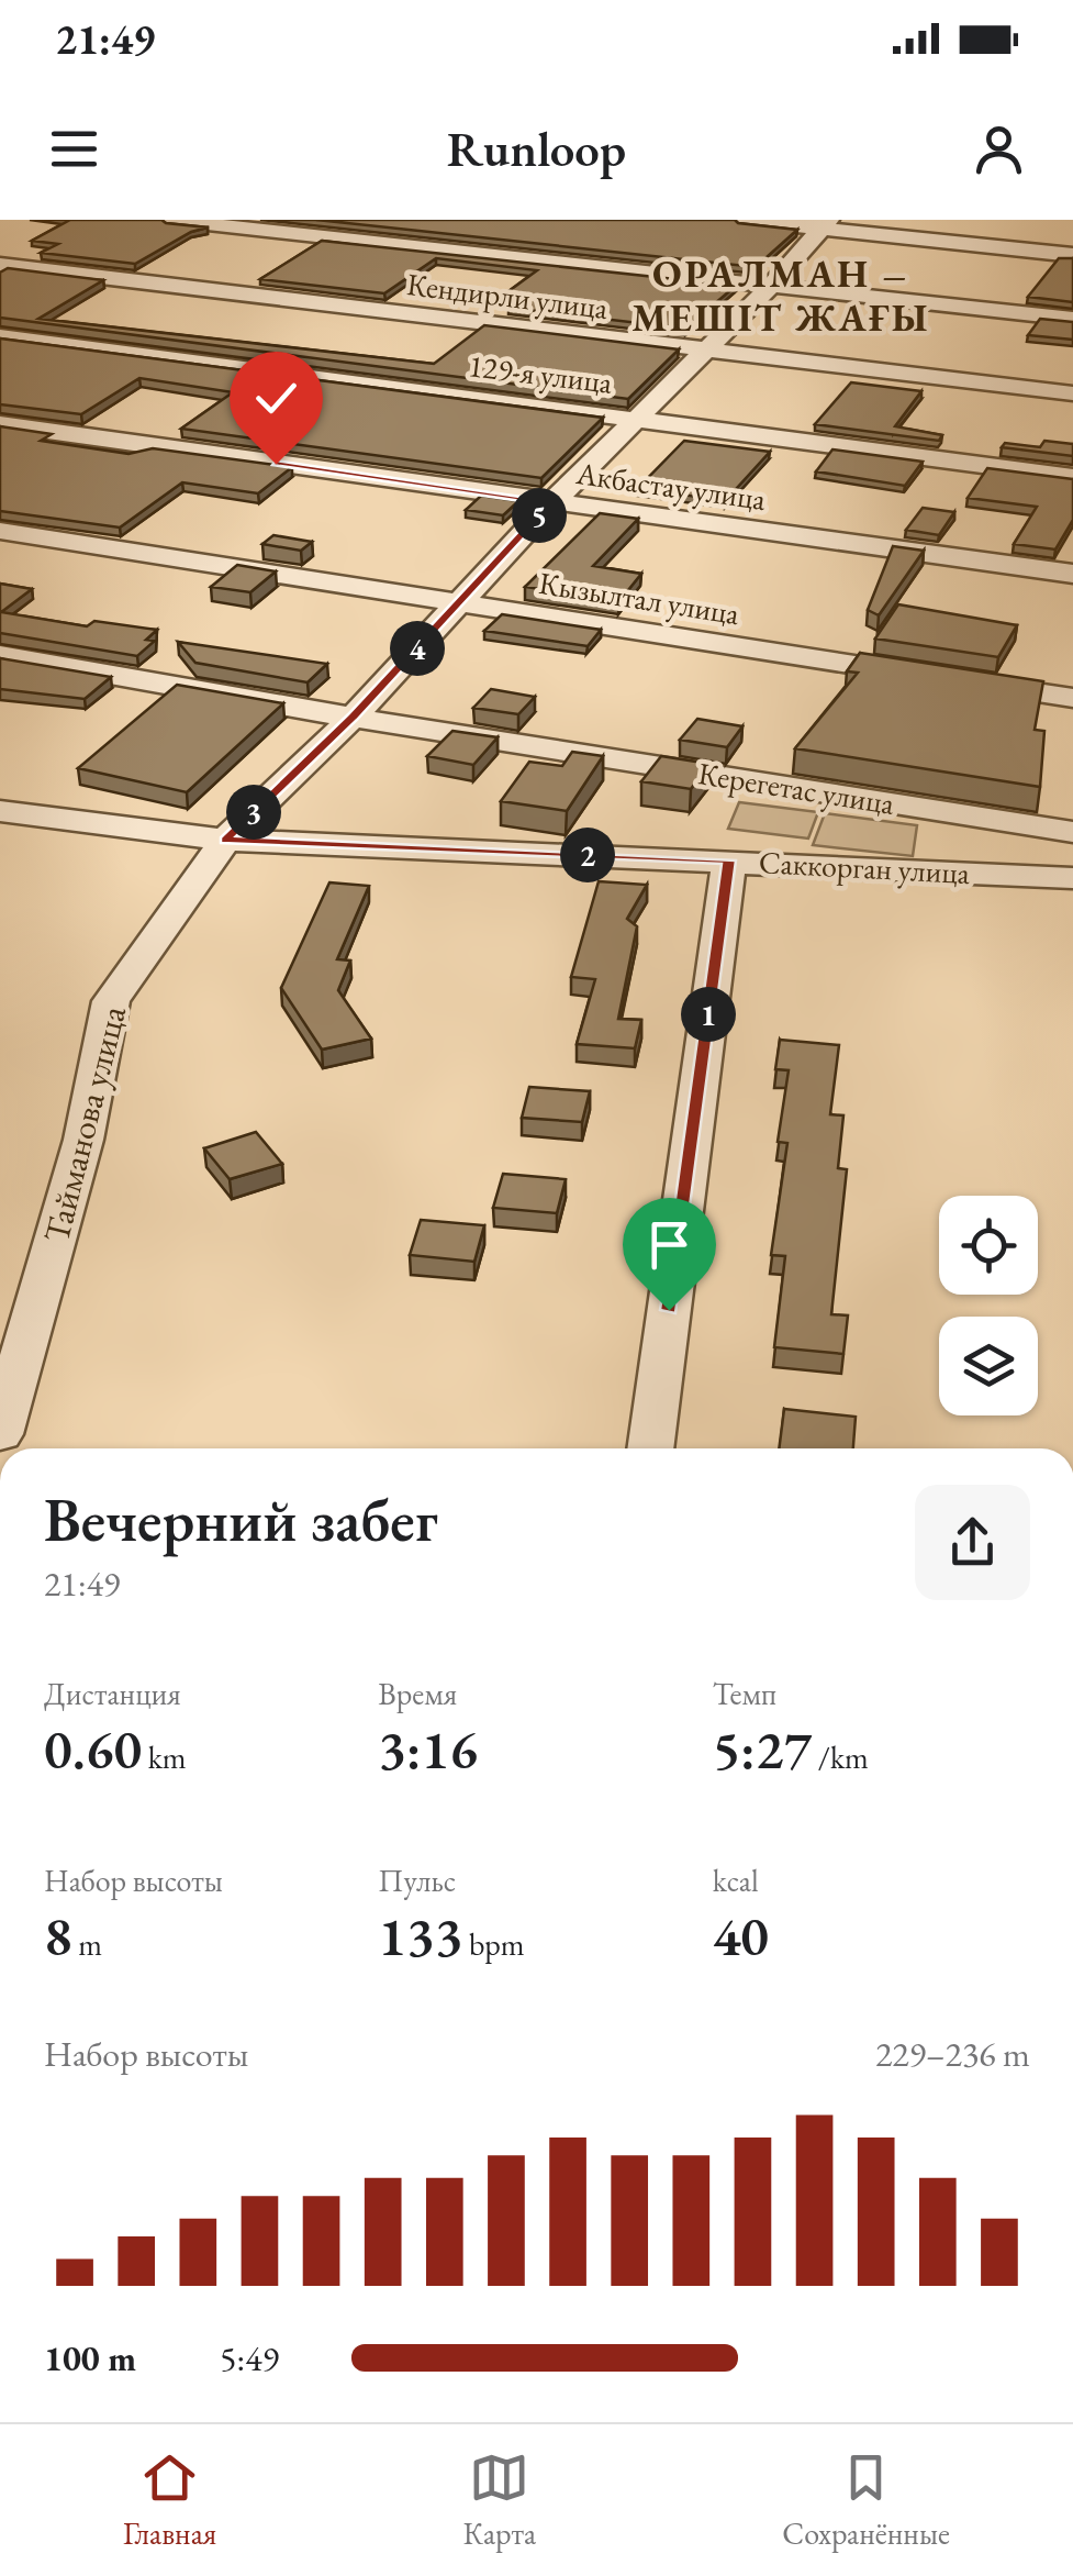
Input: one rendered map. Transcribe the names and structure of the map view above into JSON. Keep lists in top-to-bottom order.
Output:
{
  "streets": {
    "street": [
      "Кендирли улица",
      "129-я улица",
      "Акбастау улица",
      "Кызылтал улица",
      "Керегетас улица",
      "Саккорган улица",
      "Тайманова улица"
    ]
  },
  "crossings": [
    ["Кендирли улица", "Тайманова улица"],
    ["129-я улица", "Тайманова улица"],
    ["Акбастау улица", "Тайманова улица"],
    ["Кызылтал улица", "Тайманова улица"],
    ["Керегетас улица", "Тайманова улица"],
    ["Саккорган улица", "Тайманова улица"]
  ],
  "districts": ["ОРАЛМАН – МЕШІТ ЖАҒЫ"],
  "page": {
    "status": "21:49",
    "header": "Runloop",
    "pins": [
      "5",
      "4",
      "3",
      "2",
      "1"
    ],
    "heading": ["Вечерний забег", "21:49"],
    "stats": [
      ["Дистанция", "0.60 km"],
      ["Время", "3:16"],
      ["Темп", "5:27 /km"],
      ["Набор высоты", "8 m"],
      ["Пульс", "133 bpm"],
      ["kcal", "40"]
    ],
    "chart": ["Набор высоты", "229–236 m"],
    "list": [
      {
        "name": "100 m",
        "note": "5:49"
      }
    ],
    "tabs": ["Главная", "Карта", "Сохранённые"]
  }
}
